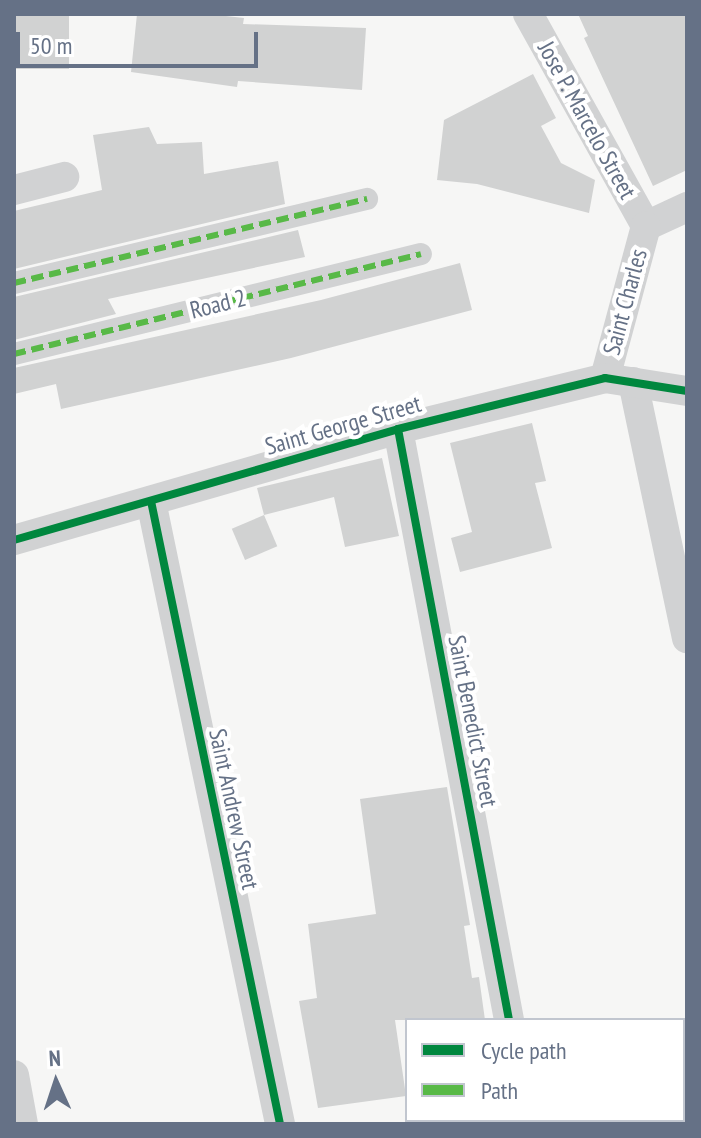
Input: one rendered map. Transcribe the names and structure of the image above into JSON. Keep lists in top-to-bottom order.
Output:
{
  "streets": {
    "street": [
      "Jose P. Marcelo Street",
      "Saint Charles",
      "Road 2",
      "Saint George Street",
      "Saint Benedict Street",
      "Saint Andrew Street"
    ]
  },
  "crossings": [
    ["Jose P. Marcelo Street", "Saint Charles"],
    ["Saint Charles", "Saint George Street"],
    ["Saint George Street", "Saint Benedict Street"],
    ["Saint George Street", "Saint Andrew Street"]
  ],
  "legend": ["Cycle path", "Path"],
  "scale_bar": "50 m",
  "north": "top"
}
